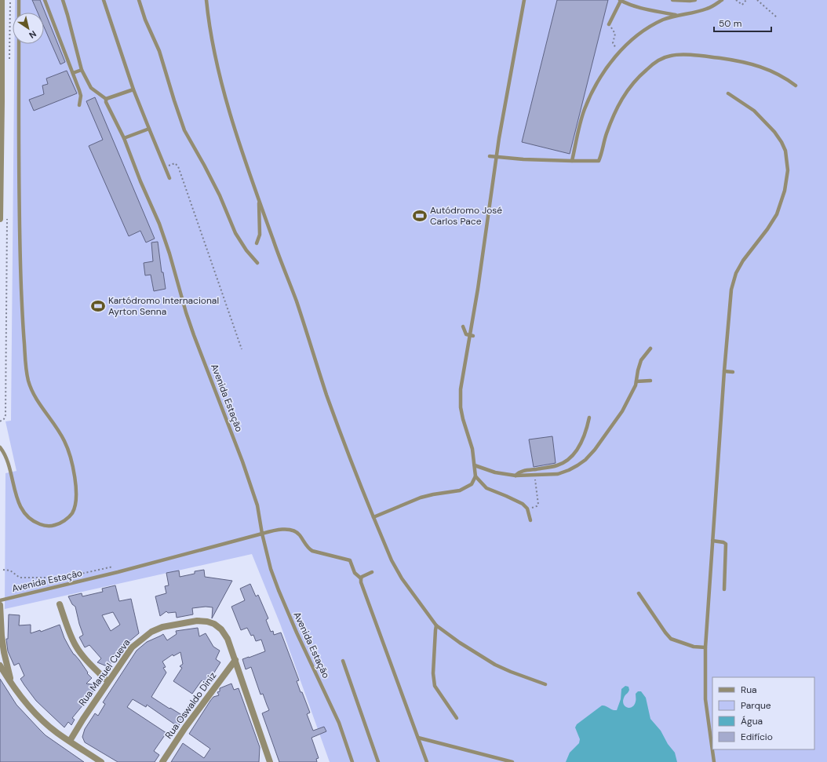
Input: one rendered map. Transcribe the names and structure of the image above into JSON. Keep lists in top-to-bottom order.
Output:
{
  "streets": {
    "street": ["Rua Manuel Cueva", "Rua Oswaldo Diniz"],
    "lane": ["Avenida Estação"]
  },
  "crossings": [
    ["Rua Manuel Cueva", "Rua Oswaldo Diniz"]
  ],
  "places": {
    "sports": ["Autódromo José Carlos Pace", "Kartódromo Internacional Ayrton Senna"]
  },
  "legend": [
    "Rua",
    "Parque",
    "Água",
    "Edifício"
  ],
  "scale_bar": "50 m",
  "north": "bottom right"
}
